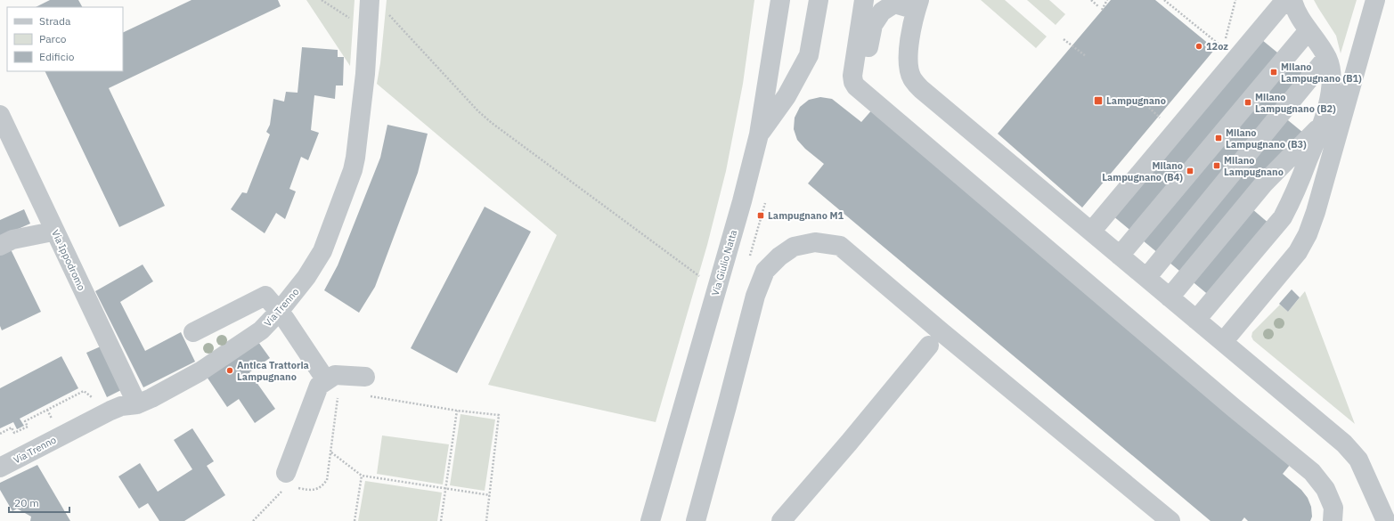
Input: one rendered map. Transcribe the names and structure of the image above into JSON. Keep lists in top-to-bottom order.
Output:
{
  "streets": {
    "street": ["Via Ippodromo", "Via Giulio Natta", "Via Trenno"]
  },
  "crossings": [
    ["Via Ippodromo", "Via Trenno"]
  ],
  "places": {
    "other": ["12oz", "Antica Trattoria Lampugnano"],
    "transit": [
      "Milano Lampugnano (B1)",
      "Lampugnano",
      "Milano Lampugnano (B2)",
      "Milano Lampugnano (B3)",
      "Milano Lampugnano",
      "Milano Lampugnano (B4)",
      "Lampugnano M1"
    ]
  },
  "legend": ["Strada", "Parco", "Edificio"],
  "scale_bar": "20 m"
}
